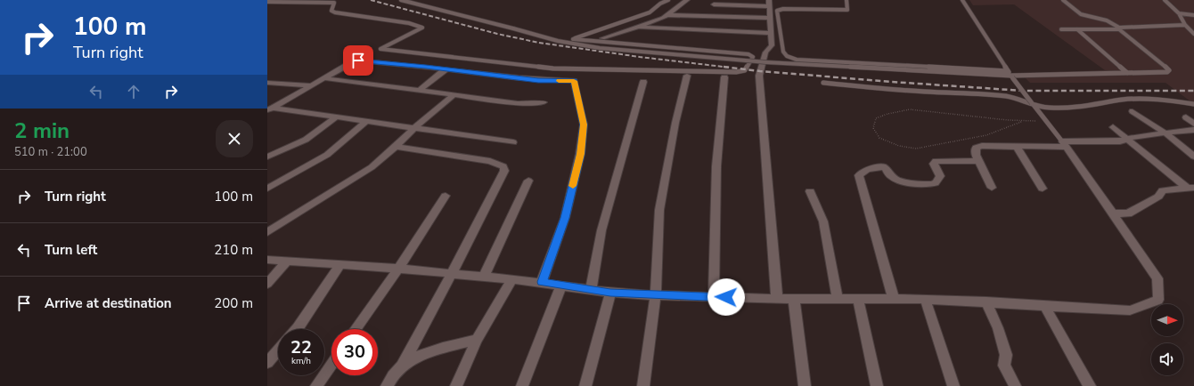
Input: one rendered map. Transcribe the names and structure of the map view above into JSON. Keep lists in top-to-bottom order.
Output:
{
  "north": "right",
  "page": {
    "turn": ["100 m", "Turn right"],
    "heading": ["2 min", "510 m · 21:00"],
    "list": [
      {
        "name": "Turn right",
        "value": "100 m"
      },
      {
        "name": "Turn left",
        "value": "210 m"
      },
      {
        "name": "Arrive at destination",
        "value": "200 m"
      }
    ],
    "speed": "22 km/h",
    "limit": "30"
  }
}
